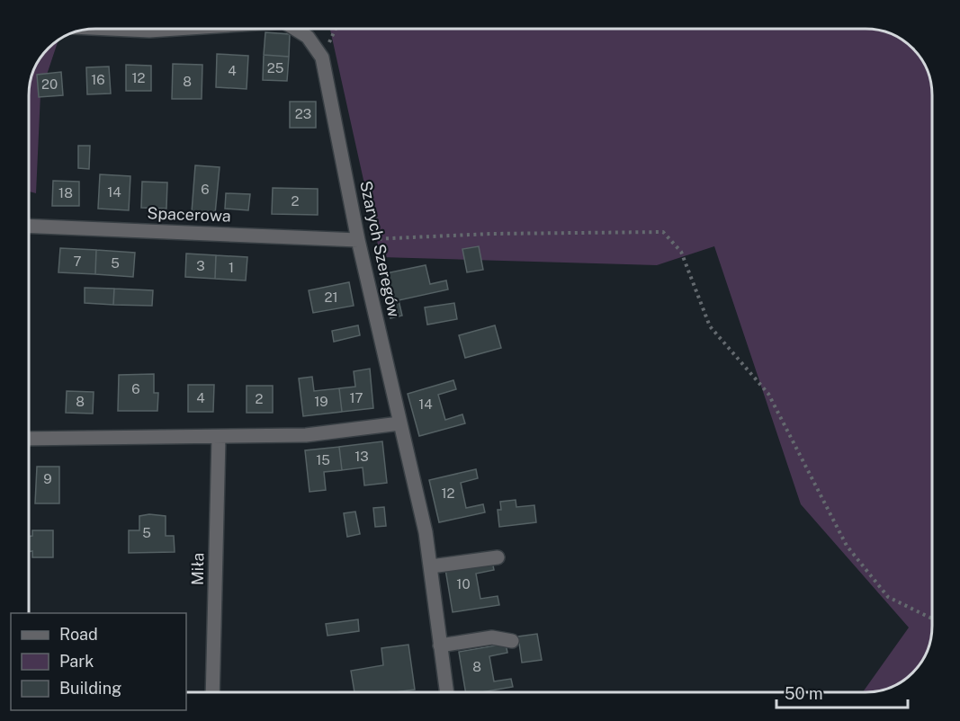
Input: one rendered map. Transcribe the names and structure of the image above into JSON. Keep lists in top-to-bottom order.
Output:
{
  "streets": {
    "street": ["Spacerowa", "Szarych Szeregów", "Miła"]
  },
  "crossings": [
    ["Spacerowa", "Szarych Szeregów"]
  ],
  "house_numbers": [
    "25",
    "4",
    "12",
    "16",
    "8",
    "20",
    "23",
    "6",
    "14",
    "18",
    "2",
    "7",
    "5",
    "3",
    "1",
    "21",
    "6",
    "4",
    "17",
    "2",
    "8",
    "19",
    "14",
    "13",
    "15",
    "9",
    "12",
    "5",
    "10",
    "8"
  ],
  "legend": ["Road", "Park", "Building"],
  "scale_bar": "50 m"
}
